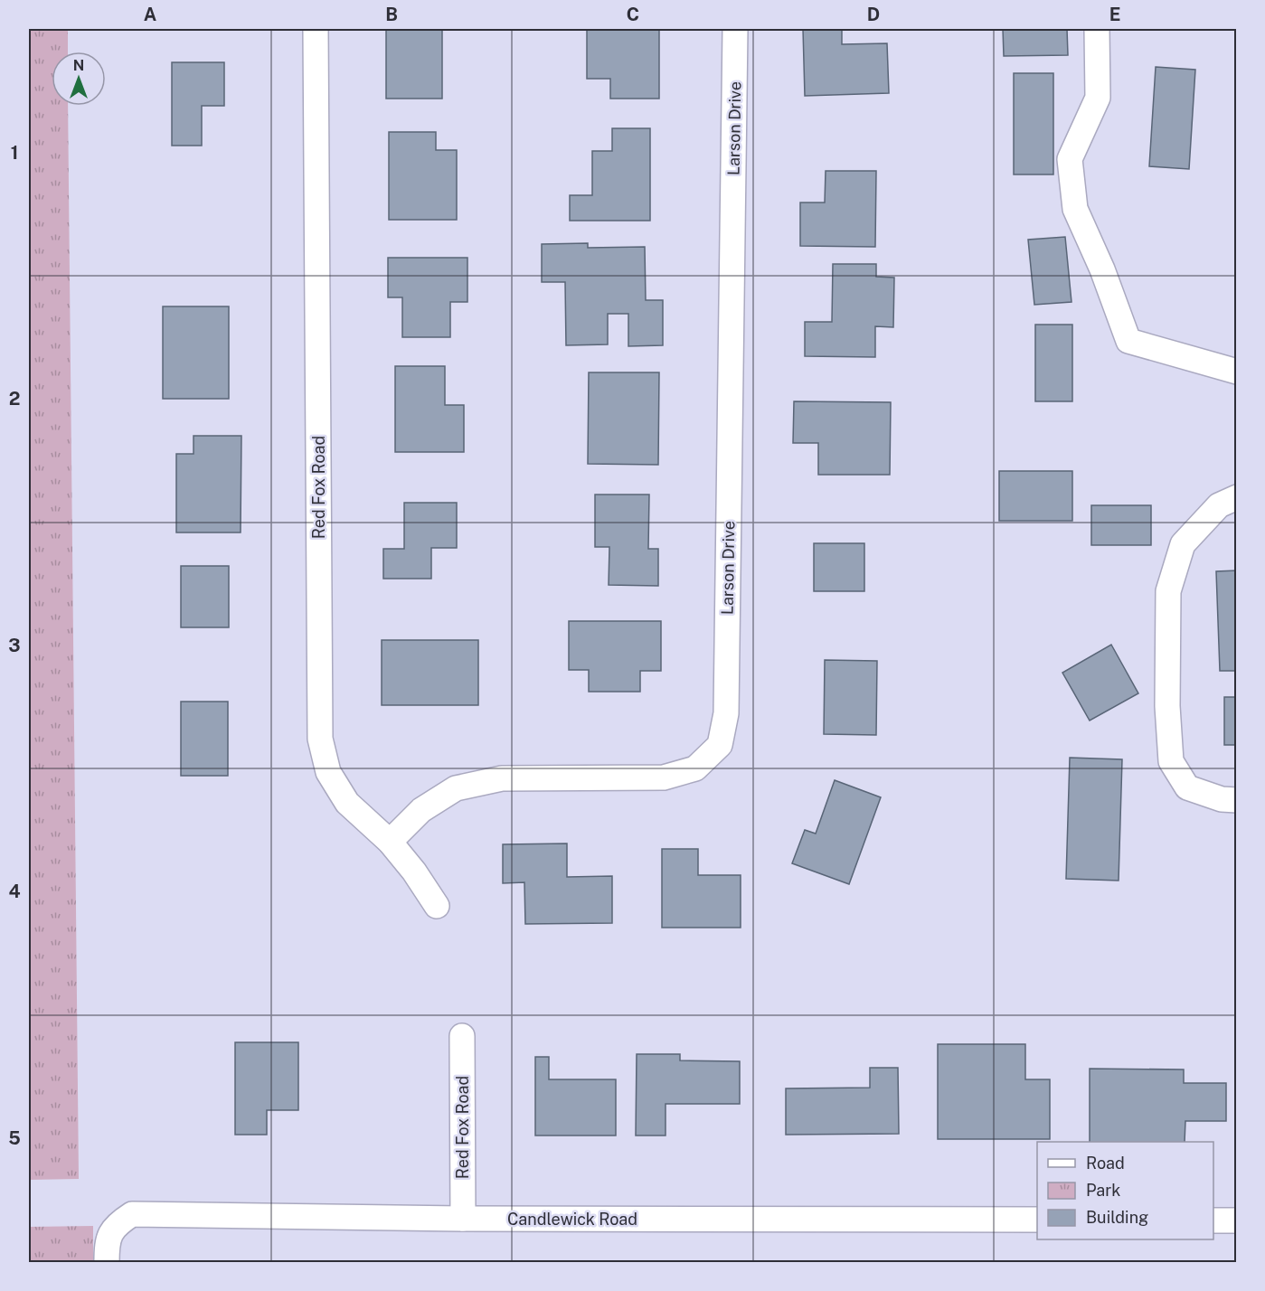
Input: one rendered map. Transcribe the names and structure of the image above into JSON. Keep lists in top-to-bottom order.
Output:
{
  "streets": {
    "street": ["Larson Drive", "Red Fox Road", "Candlewick Road"]
  },
  "crossings": [
    ["Larson Drive", "Red Fox Road"],
    ["Red Fox Road", "Candlewick Road"]
  ],
  "legend": ["Road", "Park", "Building"],
  "north": "top",
  "grid": {
    "columns": [
      "A",
      "B",
      "C",
      "D",
      "E"
    ],
    "rows": [
      "1",
      "2",
      "3",
      "4",
      "5"
    ]
  }
}
